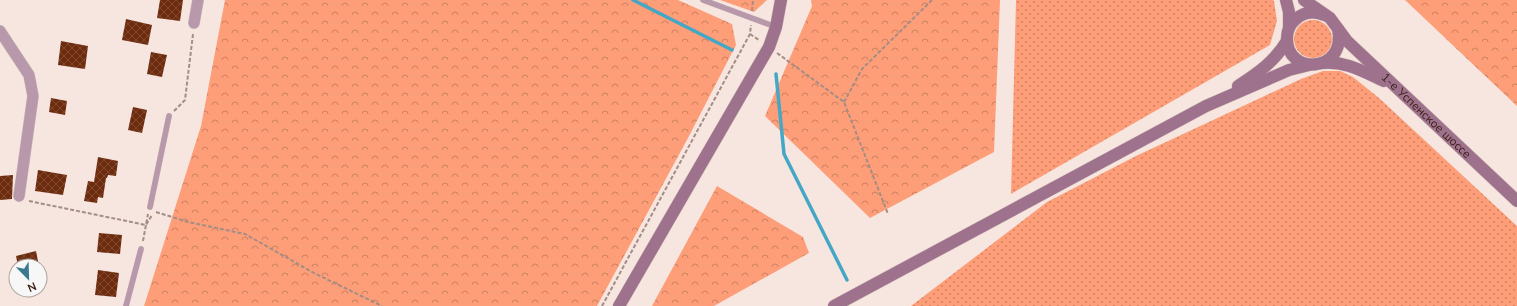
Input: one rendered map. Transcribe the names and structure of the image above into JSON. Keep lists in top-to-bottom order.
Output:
{
  "streets": {
    "main road": ["1-е Успенское шоссе"]
  },
  "north": "bottom right"
}
